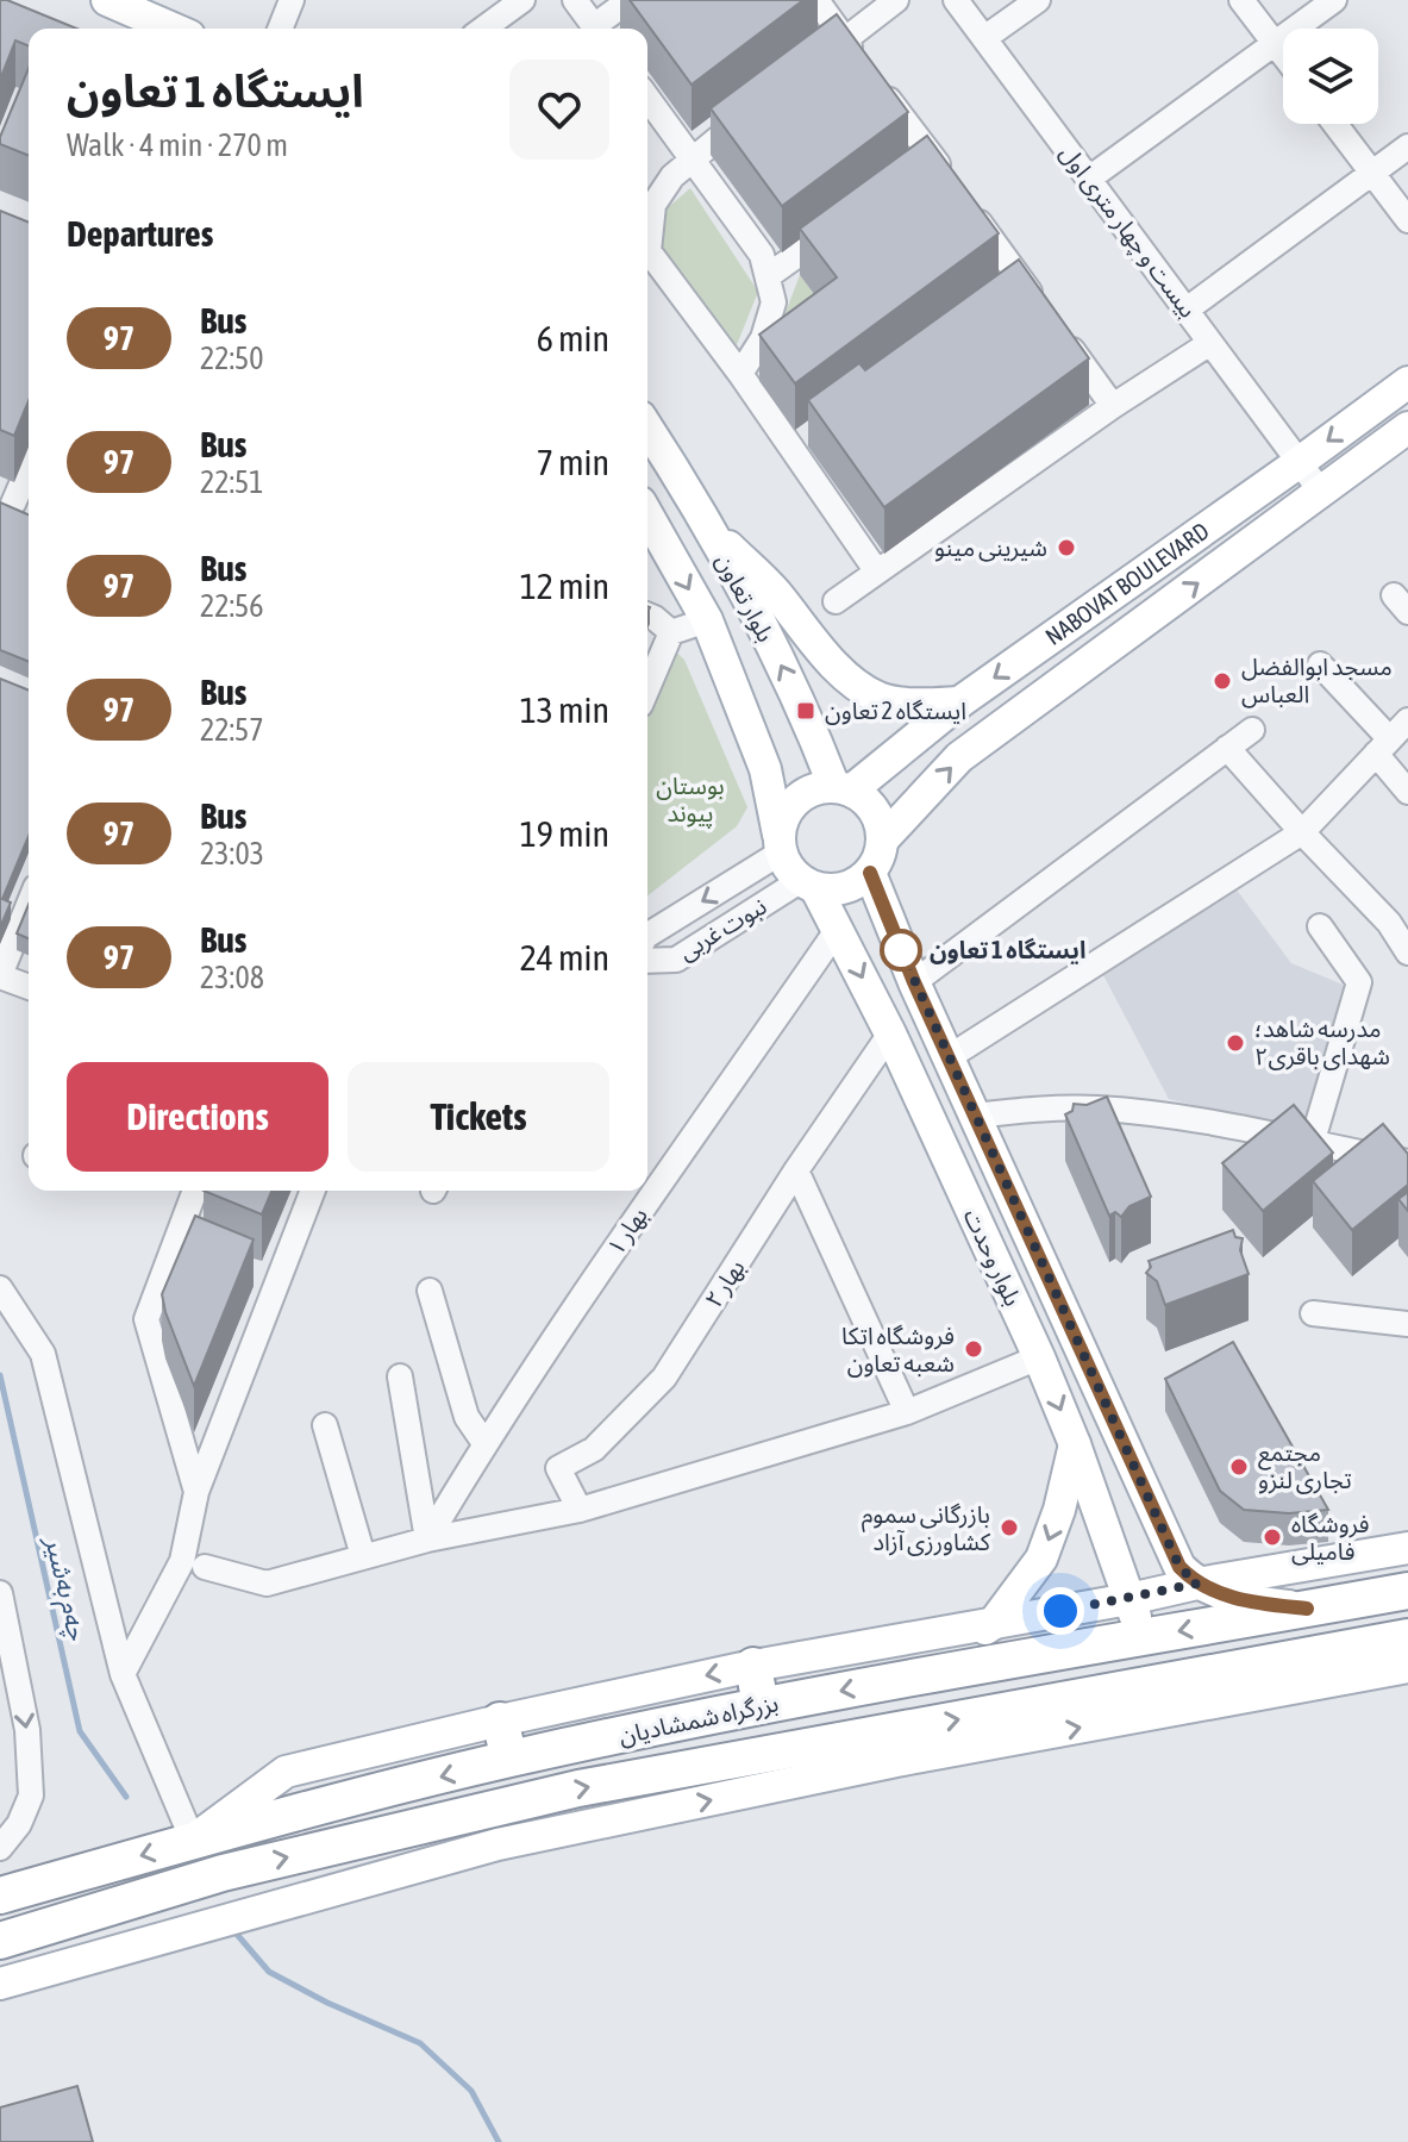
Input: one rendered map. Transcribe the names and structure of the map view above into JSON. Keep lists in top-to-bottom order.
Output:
{
  "streets": {
    "highway": ["بزرگراه شمشادیان"],
    "main road": ["NABOVAT BOULEVARD", "بلوار تعاون", "بلوار وحدت"],
    "street": [
      "بیست و چهار متری اول",
      "نبوت غربی",
      "بهار ۱",
      "بهار ۲"
    ]
  },
  "crossings": [
    ["بیست و چهار متری اول", "NABOVAT BOULEVARD"],
    ["NABOVAT BOULEVARD", "بلوار تعاون"],
    ["NABOVAT BOULEVARD", "نبوت غربی"],
    ["NABOVAT BOULEVARD", "بلوار وحدت"],
    ["بلوار تعاون", "نبوت غربی"],
    ["بلوار تعاون", "بلوار وحدت"],
    ["نبوت غربی", "بلوار وحدت"],
    ["بهار ۱", "بلوار وحدت"],
    ["بلوار وحدت", "بهار ۲"],
    ["بلوار وحدت", "بزرگراه شمشادیان"]
  ],
  "water": ["چەم بەشیر"],
  "parks": ["بوستان پیوند"],
  "places": {
    "other": [
      "شیرینی مینو",
      "مسجد ابوالفضل العباس",
      "ایستگاه 1 تعاون",
      "مدرسه شاهد؛ شهدای باقری۲",
      "فروشگاه اتکا شعبه تعاون",
      "مجتمع تجاری لنزو",
      "بازرگانی سموم کشاورزی آزاد",
      "فروشگاه فامیلی"
    ],
    "transit": ["ایستگاه 2 تعاون"]
  },
  "lines": ["bus line 97"],
  "page": {
    "heading": [
      ["ایستگاه 1 تعاون", "Walk · 4 min · 270 m"],
      "Departures"
    ],
    "list": [
      {
        "mark": "97",
        "name": "Bus",
        "note": "22:50",
        "value": "6 min"
      },
      {
        "mark": "97",
        "name": "Bus",
        "note": "22:51",
        "value": "7 min"
      },
      {
        "mark": "97",
        "name": "Bus",
        "note": "22:56",
        "value": "12 min"
      },
      {
        "mark": "97",
        "name": "Bus",
        "note": "22:57",
        "value": "13 min"
      },
      {
        "mark": "97",
        "name": "Bus",
        "note": "23:03",
        "value": "19 min"
      },
      {
        "mark": "97",
        "name": "Bus",
        "note": "23:08",
        "value": "24 min"
      }
    ],
    "buttons": ["Directions", "Tickets"]
  }
}
